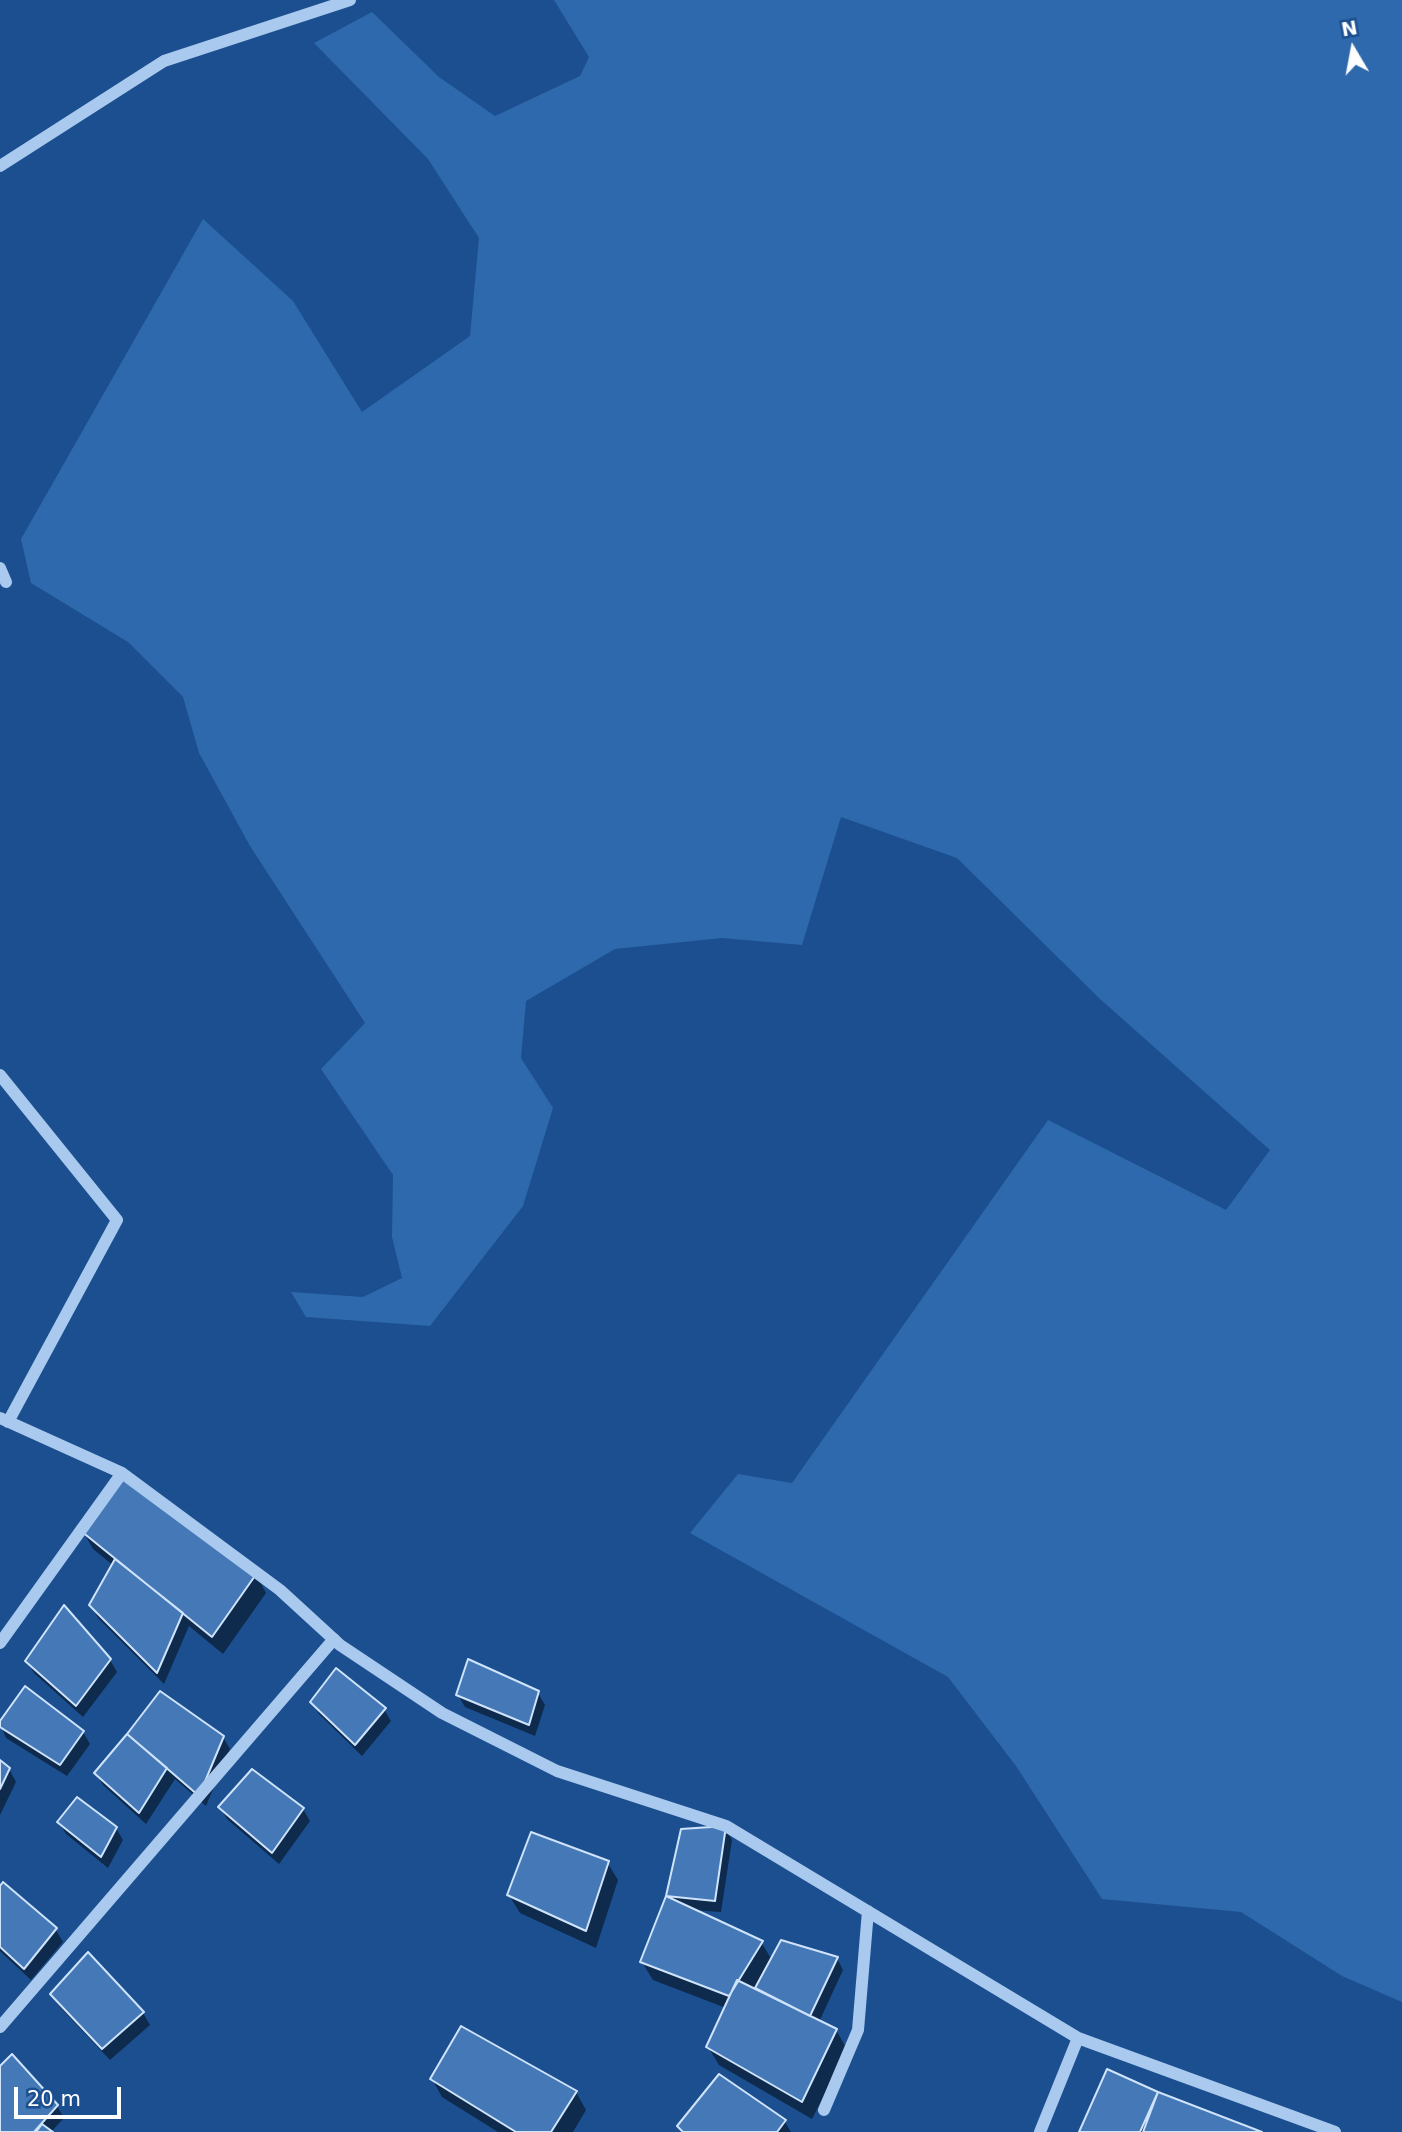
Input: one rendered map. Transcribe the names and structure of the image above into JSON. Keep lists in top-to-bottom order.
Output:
{
  "scale_bar": "20 m",
  "north": "top"
}
